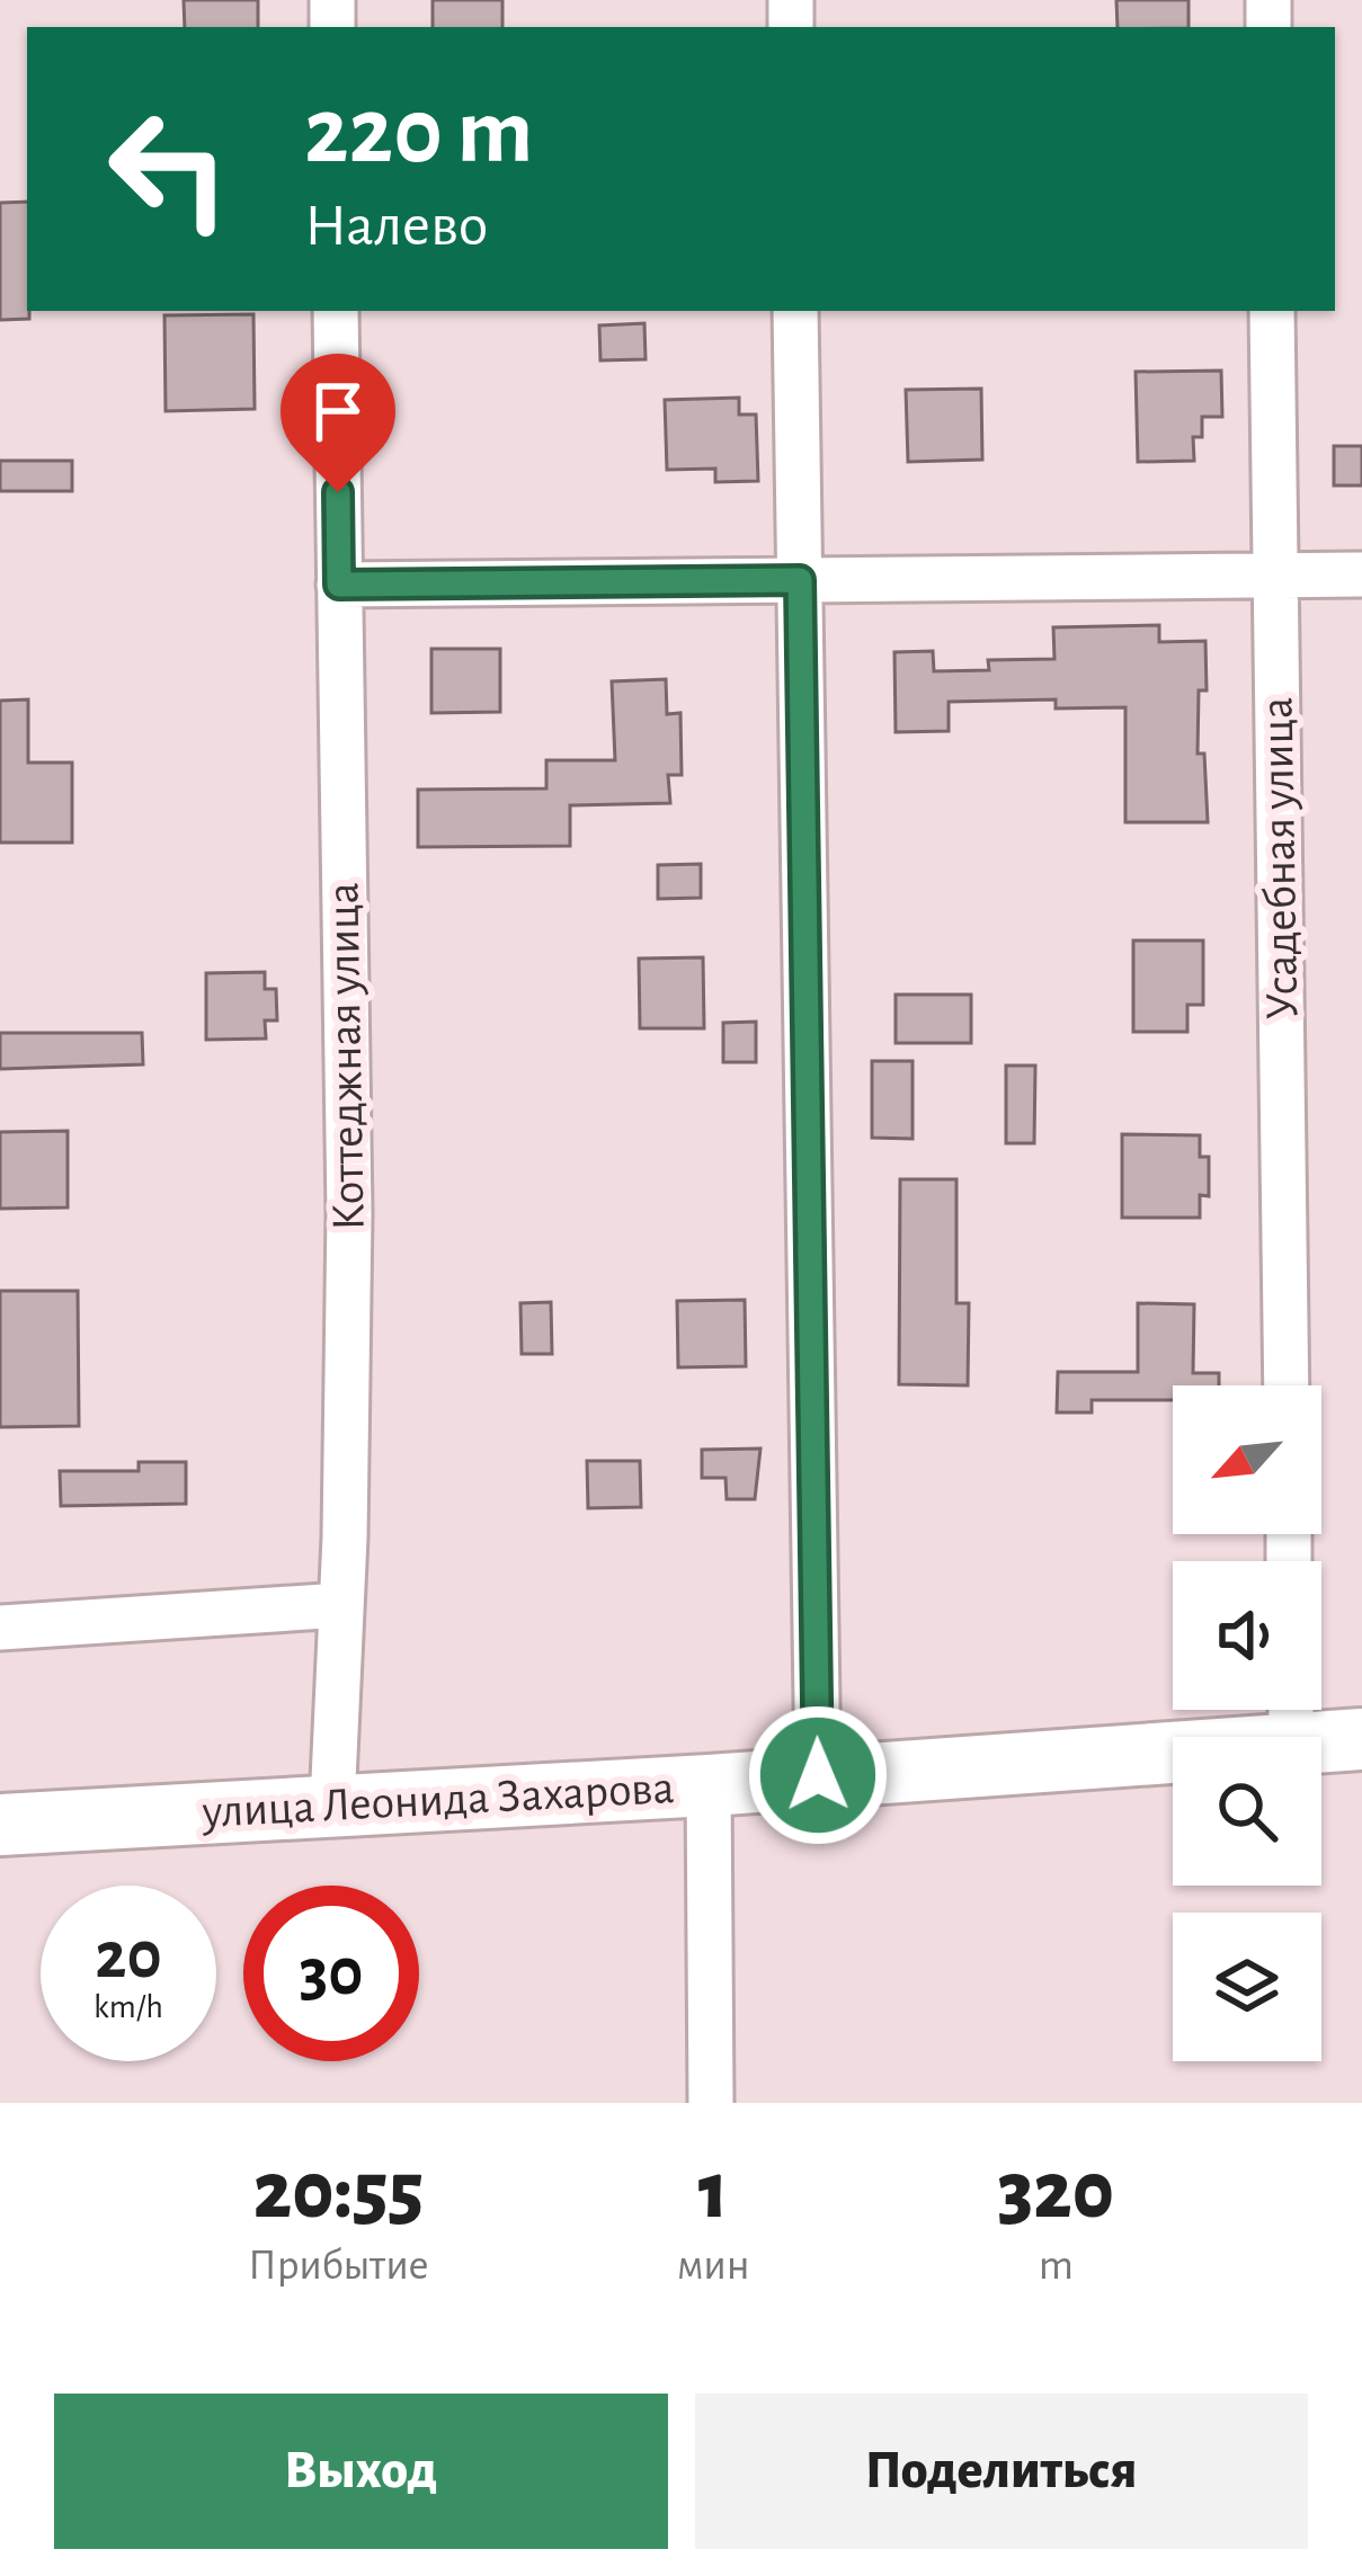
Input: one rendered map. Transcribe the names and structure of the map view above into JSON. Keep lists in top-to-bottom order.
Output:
{
  "streets": {
    "main road": ["улица Леонида Захарова"],
    "street": ["Усадебная улица", "Коттеджная улица"]
  },
  "crossings": [
    ["Коттеджная улица", "улица Леонида Захарова"]
  ],
  "north": "bottom left",
  "page": {
    "turn": ["220 m", "Налево"],
    "speed": "20 km/h",
    "limit": "30",
    "eta": [
      "20:55",
      "Прибытие",
      "1",
      "мин",
      "320",
      "m"
    ],
    "buttons": ["Выход", "Поделиться"]
  }
}
